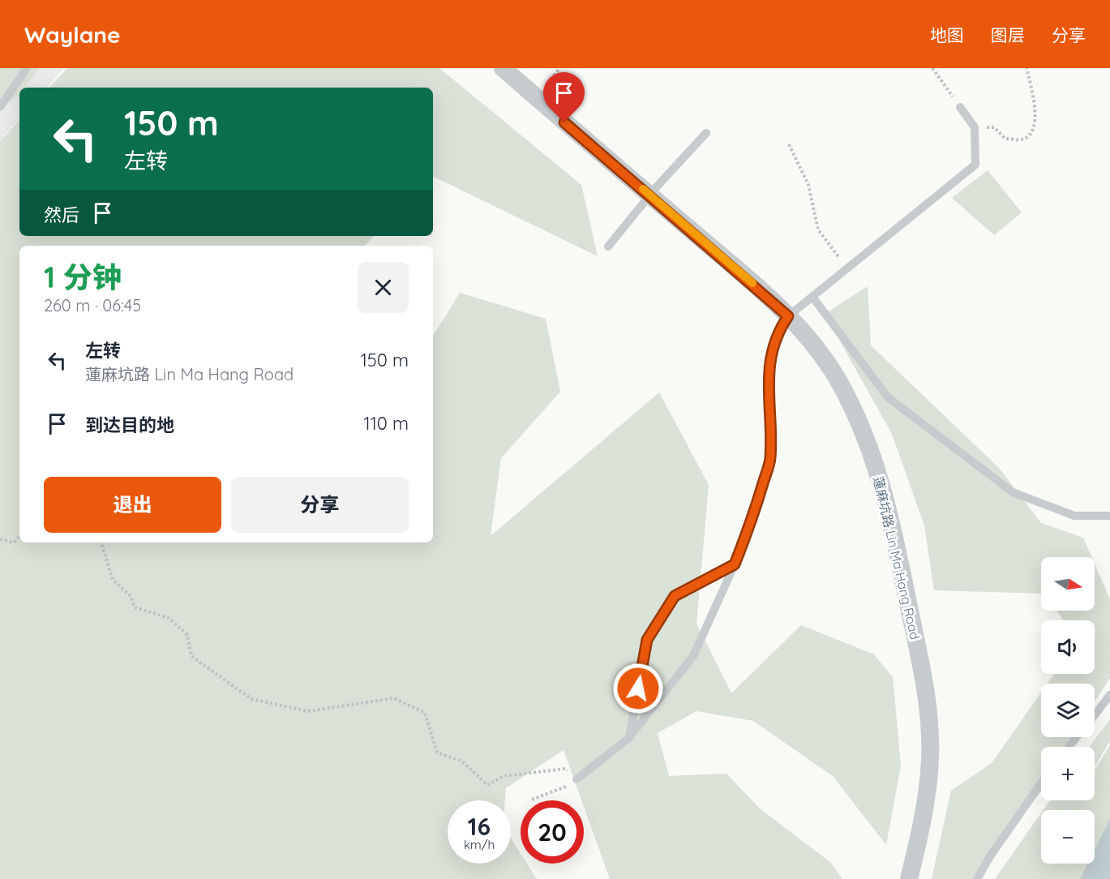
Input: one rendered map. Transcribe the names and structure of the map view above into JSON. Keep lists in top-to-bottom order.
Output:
{
  "streets": {
    "street": ["蓮麻坑路 Lin Ma Hang Road"]
  },
  "north": "right",
  "page": {
    "header": "Waylane",
    "nav": ["地图", "图层", "分享"],
    "turn": ["150 m", "左转"],
    "then": "然后",
    "heading": ["1 分钟", "260 m · 06:45"],
    "list": [
      {
        "name": "左转",
        "note": "蓮麻坑路 Lin Ma Hang Road",
        "value": "150 m"
      },
      {
        "name": "到达目的地",
        "value": "110 m"
      }
    ],
    "buttons": ["退出", "分享"],
    "map_buttons": ["+", "−"],
    "speed": "16 km/h",
    "limit": "20"
  }
}
